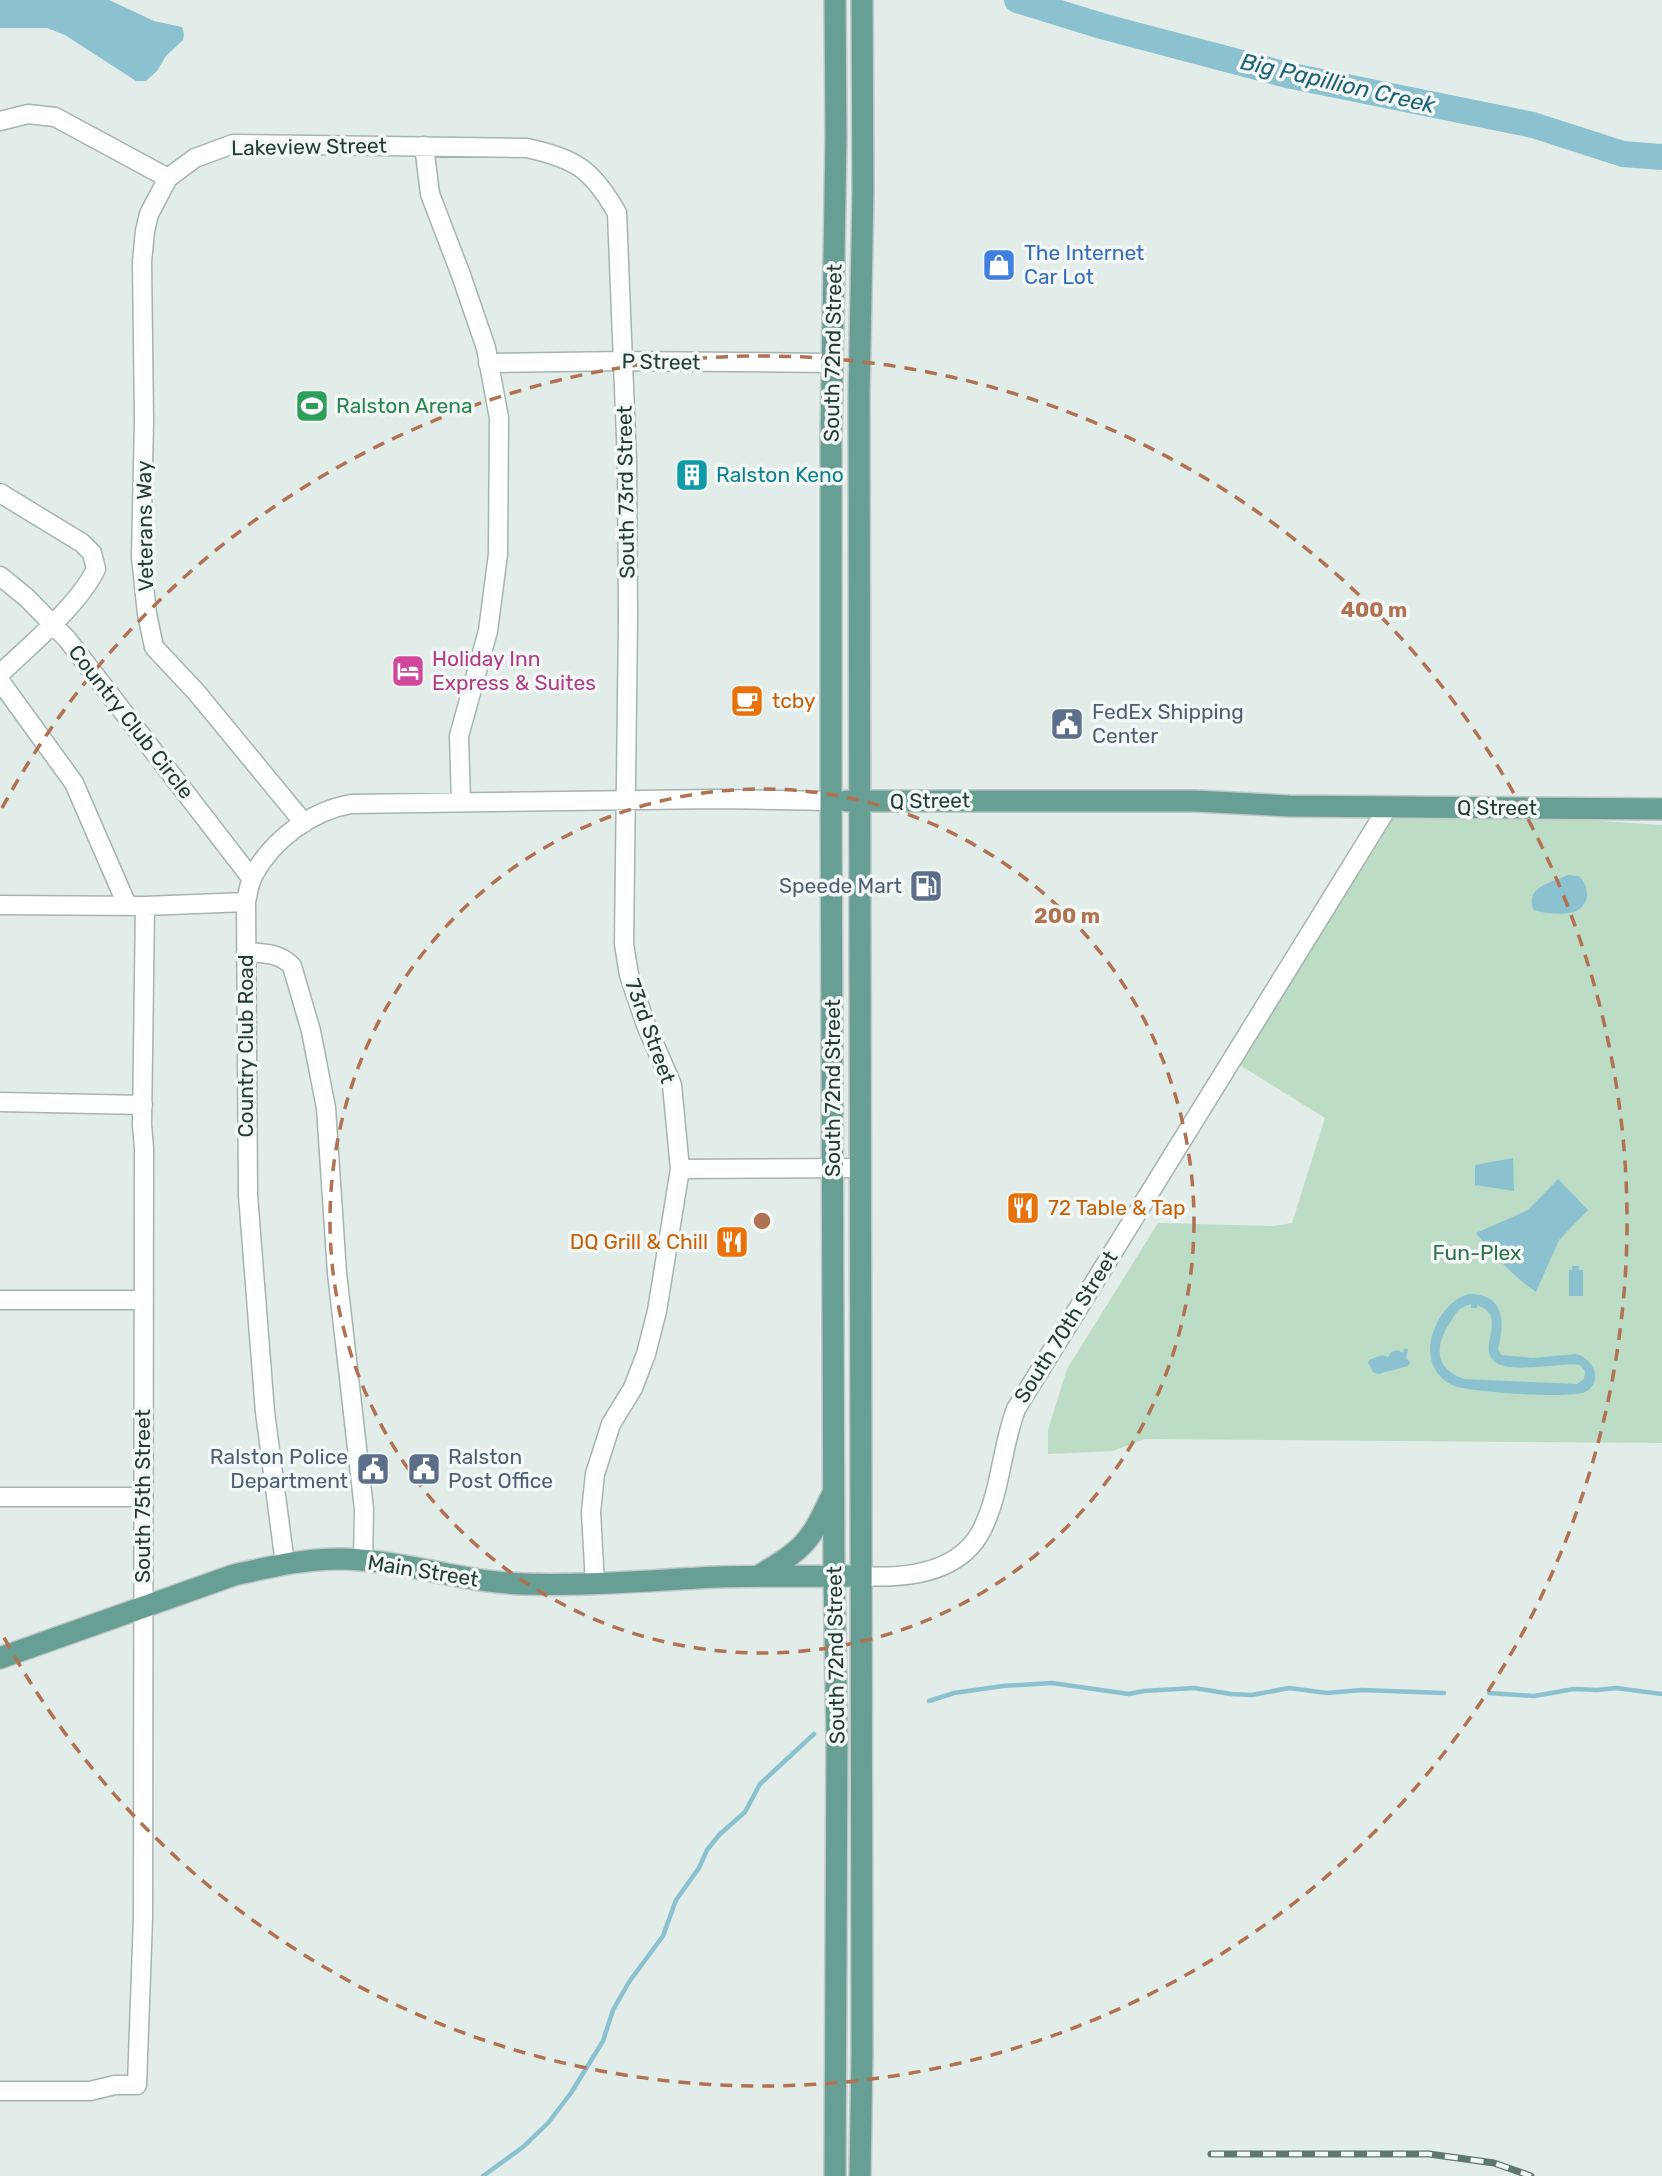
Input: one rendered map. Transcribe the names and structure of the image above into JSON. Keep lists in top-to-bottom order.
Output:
{
  "streets": {
    "main road": ["South 72nd Street", "Q Street", "Main Street"],
    "street": [
      "Lakeview Street",
      "P Street",
      "South 73rd Street",
      "Veterans Way",
      "Country Club Circle",
      "73rd Street",
      "Country Club Road",
      "South 70th Street",
      "South 75th Street"
    ]
  },
  "crossings": [
    ["Lakeview Street", "South 73rd Street"],
    ["Lakeview Street", "Veterans Way"],
    ["South 72nd Street", "P Street"],
    ["South 72nd Street", "Q Street"],
    ["South 72nd Street", "South 70th Street"],
    ["South 72nd Street", "Main Street"],
    ["P Street", "South 73rd Street"],
    ["South 73rd Street", "Q Street"],
    ["South 73rd Street", "73rd Street"],
    ["Veterans Way", "Q Street"],
    ["Country Club Circle", "Q Street"],
    ["Q Street", "73rd Street"],
    ["Q Street", "Country Club Road"],
    ["Q Street", "South 70th Street"],
    ["73rd Street", "Main Street"],
    ["Country Club Road", "Main Street"],
    ["South 70th Street", "Main Street"],
    ["South 75th Street", "Main Street"]
  ],
  "water": ["Big Papillion Creek"],
  "parks": ["Fun-Plex"],
  "places": {
    "shop": ["The Internet Car Lot"],
    "sports": ["Ralston Arena"],
    "building": ["Ralston Keno"],
    "hotel": ["Holiday Inn Express & Suites"],
    "cafe": ["tcby"],
    "public building": ["FedEx Shipping Center", "Ralston Police Department", "Ralston Post Office"],
    "fuel station": ["Speede Mart"],
    "restaurant": ["72 Table & Tap", "DQ Grill & Chill"]
  },
  "rings": ["400 m", "200 m"]
}
